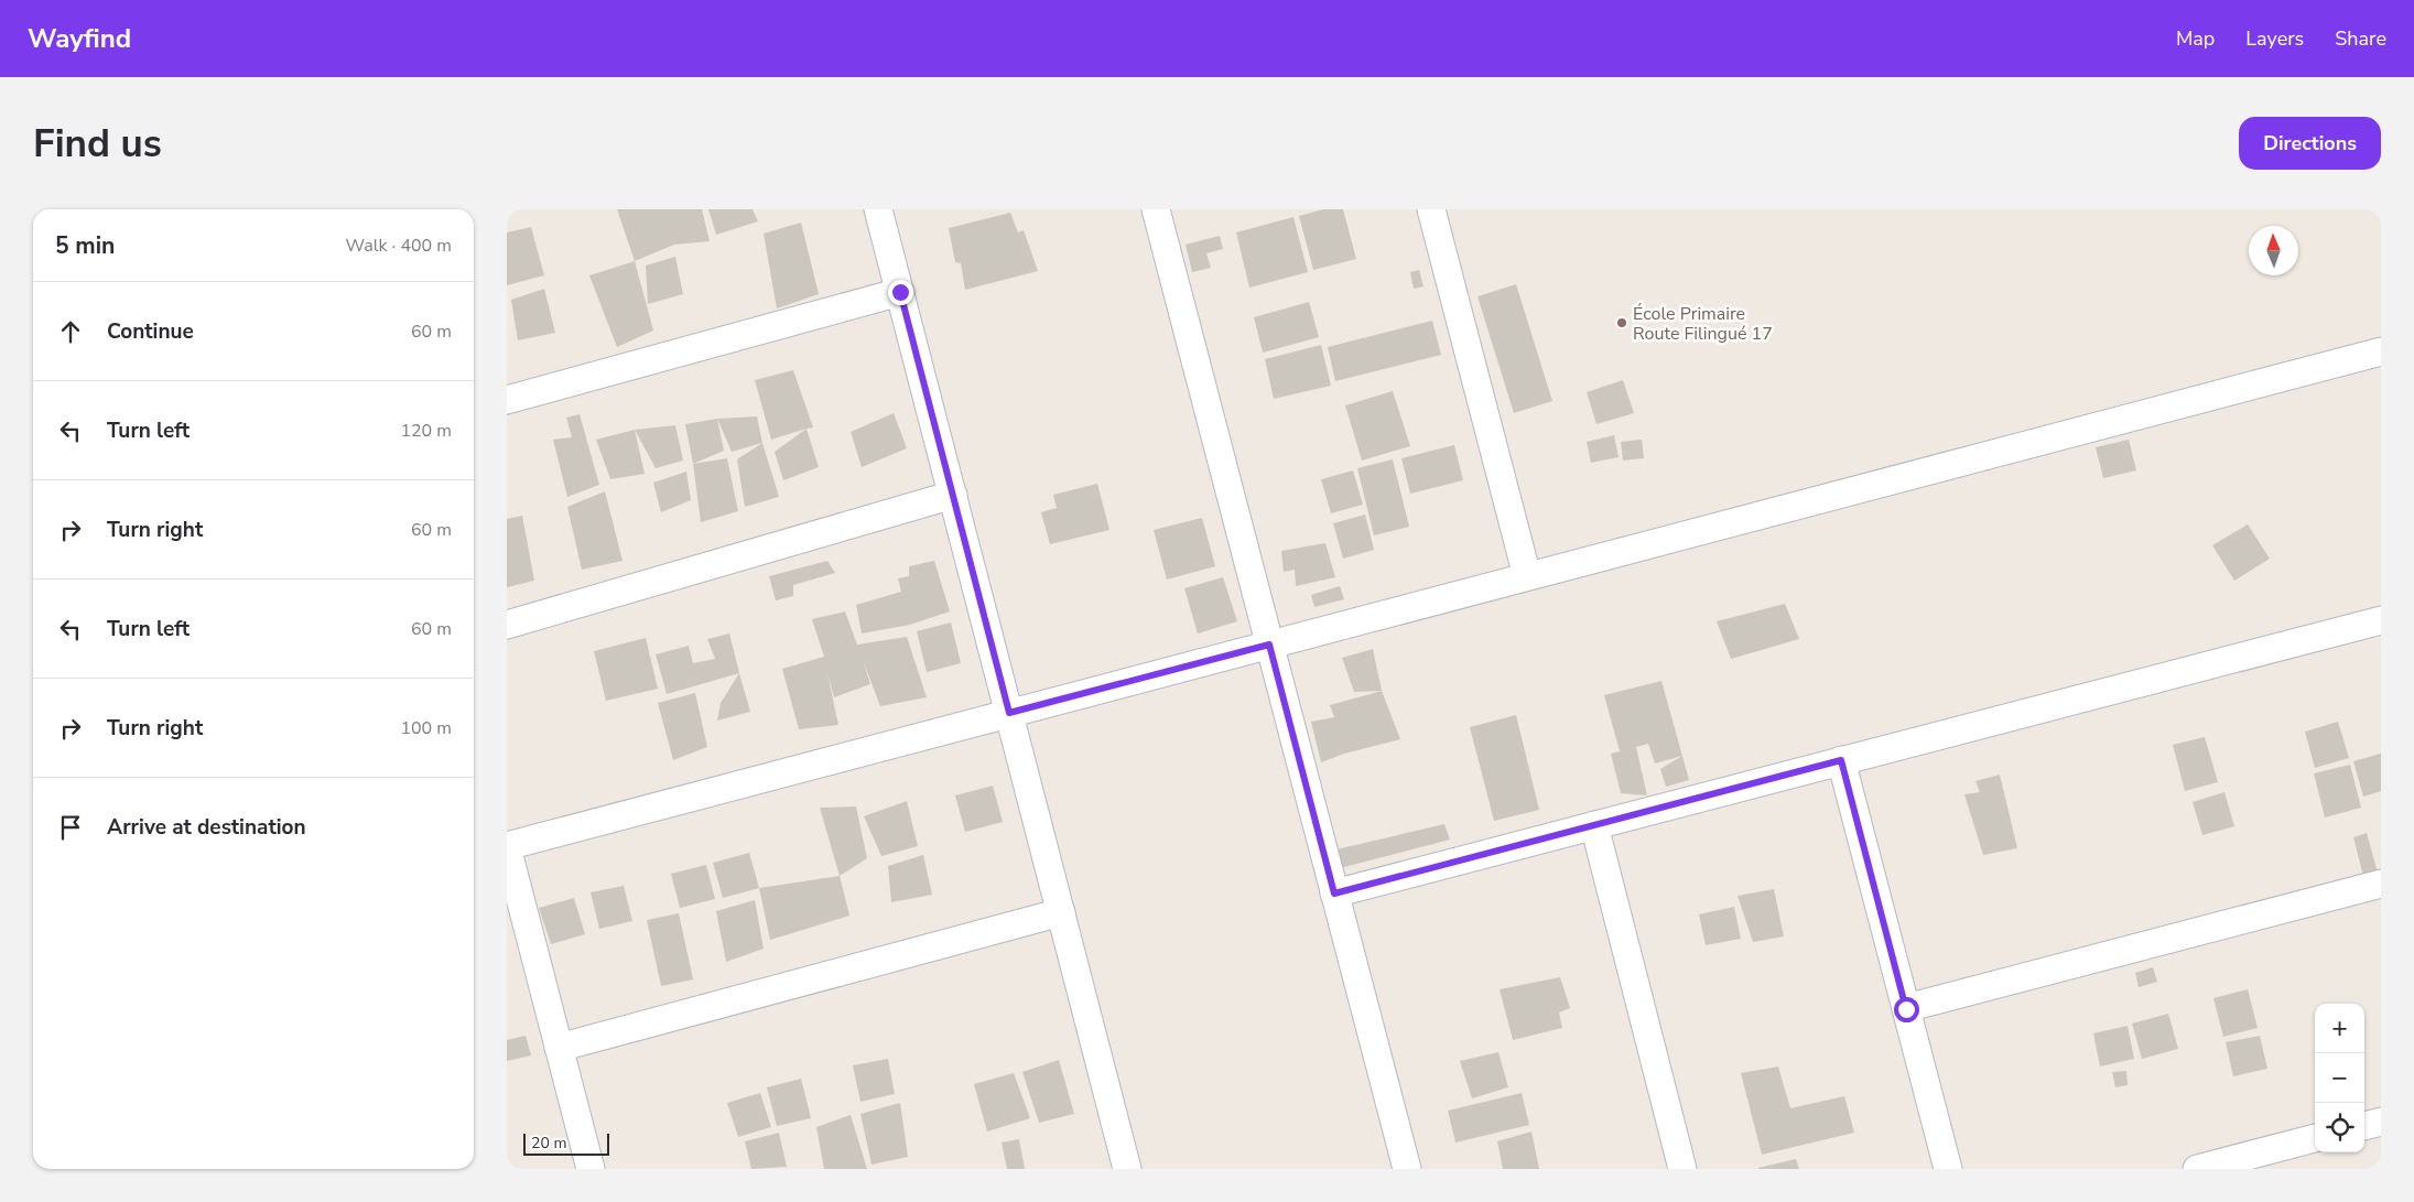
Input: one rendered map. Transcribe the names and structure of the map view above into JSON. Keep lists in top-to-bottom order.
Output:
{
  "places": ["École Primaire Route Filingué 17"],
  "scale_bar": "20 m",
  "north": "top",
  "page": {
    "header": "Wayfind",
    "nav": ["Map", "Layers", "Share"],
    "buttons": "Directions",
    "title": "Find us",
    "heading": ["5 min", "Walk · 400 m"],
    "list": [
      ["Continue", "60 m"],
      ["Turn left", "120 m"],
      ["Turn right", "60 m"],
      ["Turn left", "60 m"],
      ["Turn right", "100 m"],
      "Arrive at destination"
    ],
    "map_buttons": ["+", "−"],
    "scale": "20 m"
  }
}
